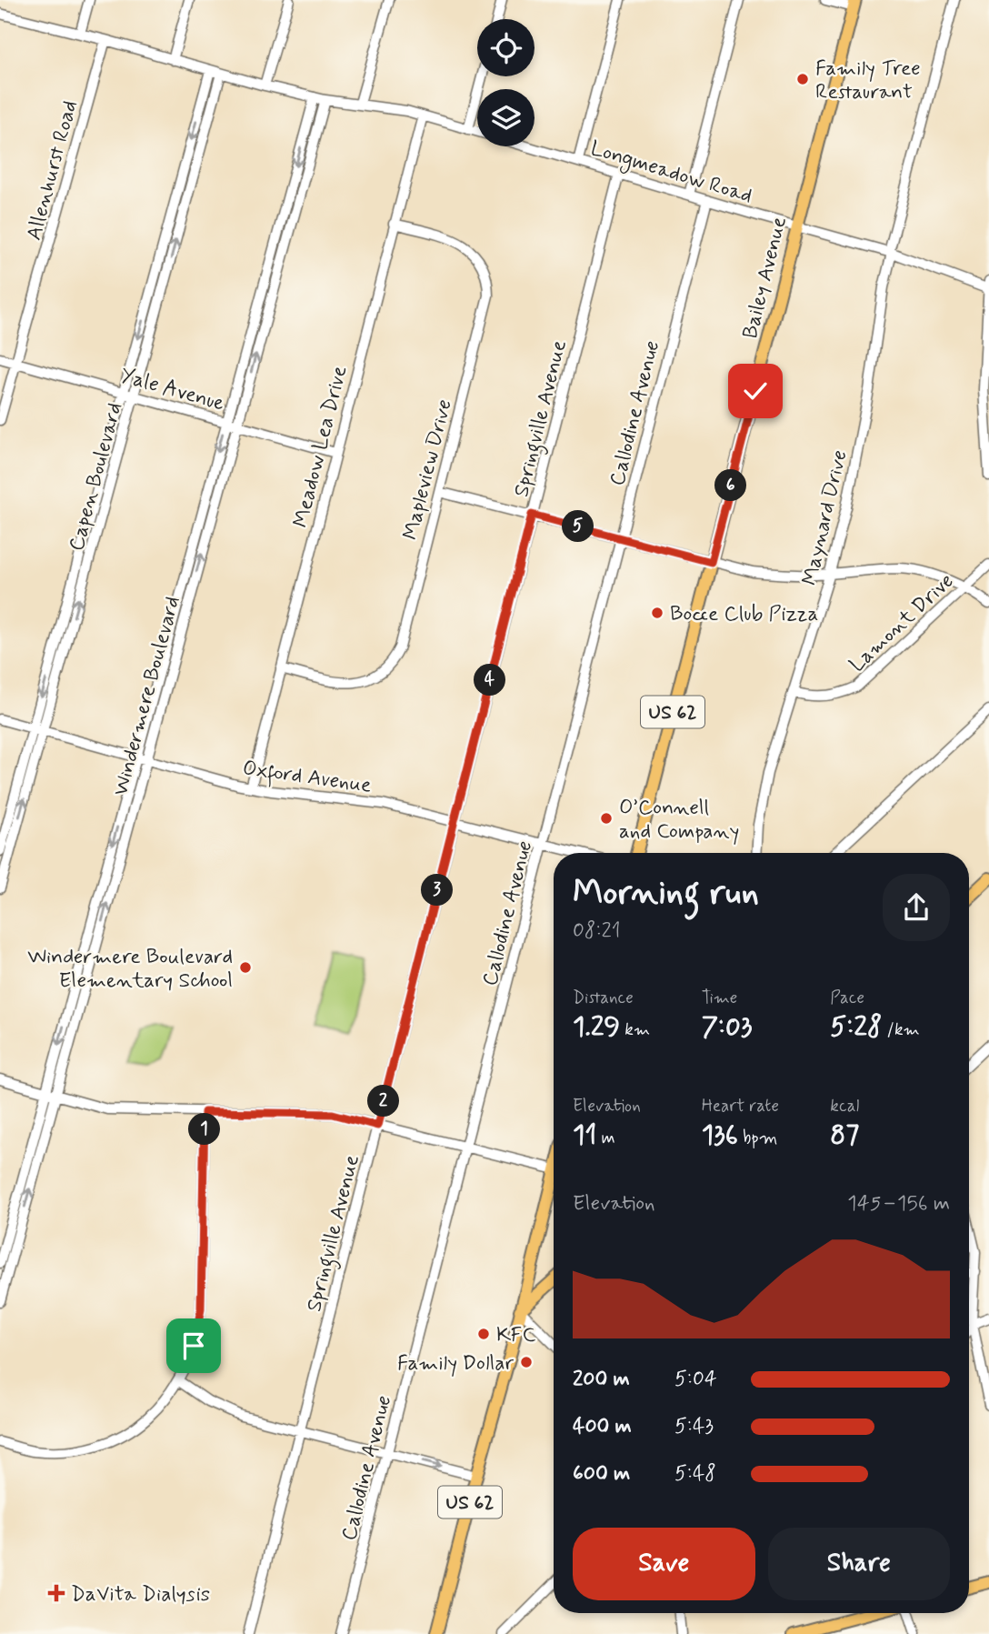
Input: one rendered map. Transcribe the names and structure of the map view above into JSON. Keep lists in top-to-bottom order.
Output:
{
  "streets": {
    "main road": ["Bailey Avenue", "US 62"],
    "street": [
      "Allenhurst Road",
      "Longmeadow Road",
      "Yale Avenue",
      "Callodine Avenue",
      "Springville Avenue",
      "Meadow Lea Drive",
      "Mapleview Drive",
      "Capen Boulevard",
      "Maynard Drive",
      "Lamont Drive",
      "Windermere Boulevard",
      "Oxford Avenue"
    ]
  },
  "crossings": [
    ["Allenhurst Road", "Longmeadow Road"],
    ["Allenhurst Road", "Yale Avenue"],
    ["Longmeadow Road", "Bailey Avenue"],
    ["Longmeadow Road", "Callodine Avenue"],
    ["Longmeadow Road", "Springville Avenue"],
    ["Longmeadow Road", "Meadow Lea Drive"],
    ["Longmeadow Road", "Capen Boulevard"],
    ["Longmeadow Road", "Maynard Drive"],
    ["Longmeadow Road", "Windermere Boulevard"],
    ["Yale Avenue", "Meadow Lea Drive"],
    ["Yale Avenue", "Capen Boulevard"],
    ["Yale Avenue", "Windermere Boulevard"],
    ["Callodine Avenue", "Oxford Avenue"],
    ["Springville Avenue", "Oxford Avenue"],
    ["Meadow Lea Drive", "Mapleview Drive"],
    ["Meadow Lea Drive", "Oxford Avenue"],
    ["Capen Boulevard", "Oxford Avenue"],
    ["Maynard Drive", "Lamont Drive"],
    ["Windermere Boulevard", "Oxford Avenue"]
  ],
  "places": {
    "other": [
      "Family Tree Restaurant",
      "Bocce Club Pizza",
      "O’Connell and Company",
      "Windermere Boulevard Elementary School",
      "KFC",
      "Family Dollar"
    ],
    "health": ["DaVita Dialysis"]
  },
  "page": {
    "pins": [
      "6",
      "5",
      "4",
      "3",
      "2",
      "1"
    ],
    "heading": ["Morning run", "08:21"],
    "stats": [
      ["Distance", "1.29 km"],
      ["Time", "7:03"],
      ["Pace", "5:28 /km"],
      ["Elevation", "11 m"],
      ["Heart rate", "136 bpm"],
      ["kcal", "87"]
    ],
    "chart": ["Elevation", "145–156 m"],
    "list": [
      {
        "name": "200 m",
        "note": "5:04"
      },
      {
        "name": "400 m",
        "note": "5:43"
      },
      {
        "name": "600 m",
        "note": "5:48"
      }
    ],
    "buttons": ["Save", "Share"]
  }
}
